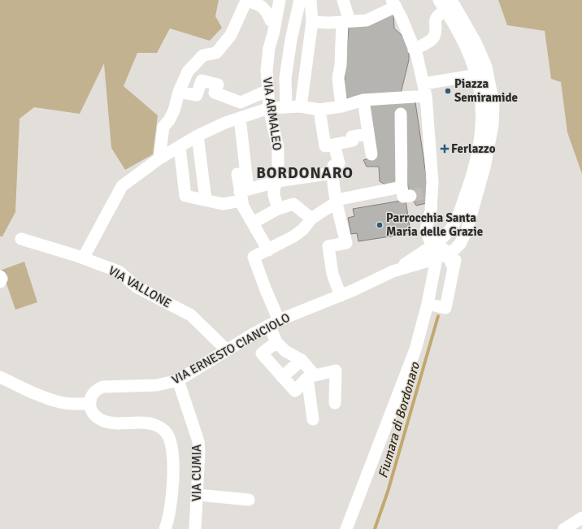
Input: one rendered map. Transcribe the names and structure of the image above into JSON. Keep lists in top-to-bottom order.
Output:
{
  "streets": {
    "street": [
      "VIA ARMALEO",
      "VIA VALLONE",
      "VIA ERNESTO CIANCIOLO",
      "VIA CUMIA"
    ]
  },
  "crossings": [
    ["VIA VALLONE", "VIA ERNESTO CIANCIOLO"],
    ["VIA ERNESTO CIANCIOLO", "VIA CUMIA"]
  ],
  "districts": ["BORDONARO"],
  "water": ["Fiumara di Bordonaro"],
  "places": {
    "other": ["Piazza Semiramide", "Parrocchia Santa Maria delle Grazie"],
    "health": ["Ferlazzo"]
  }
}
